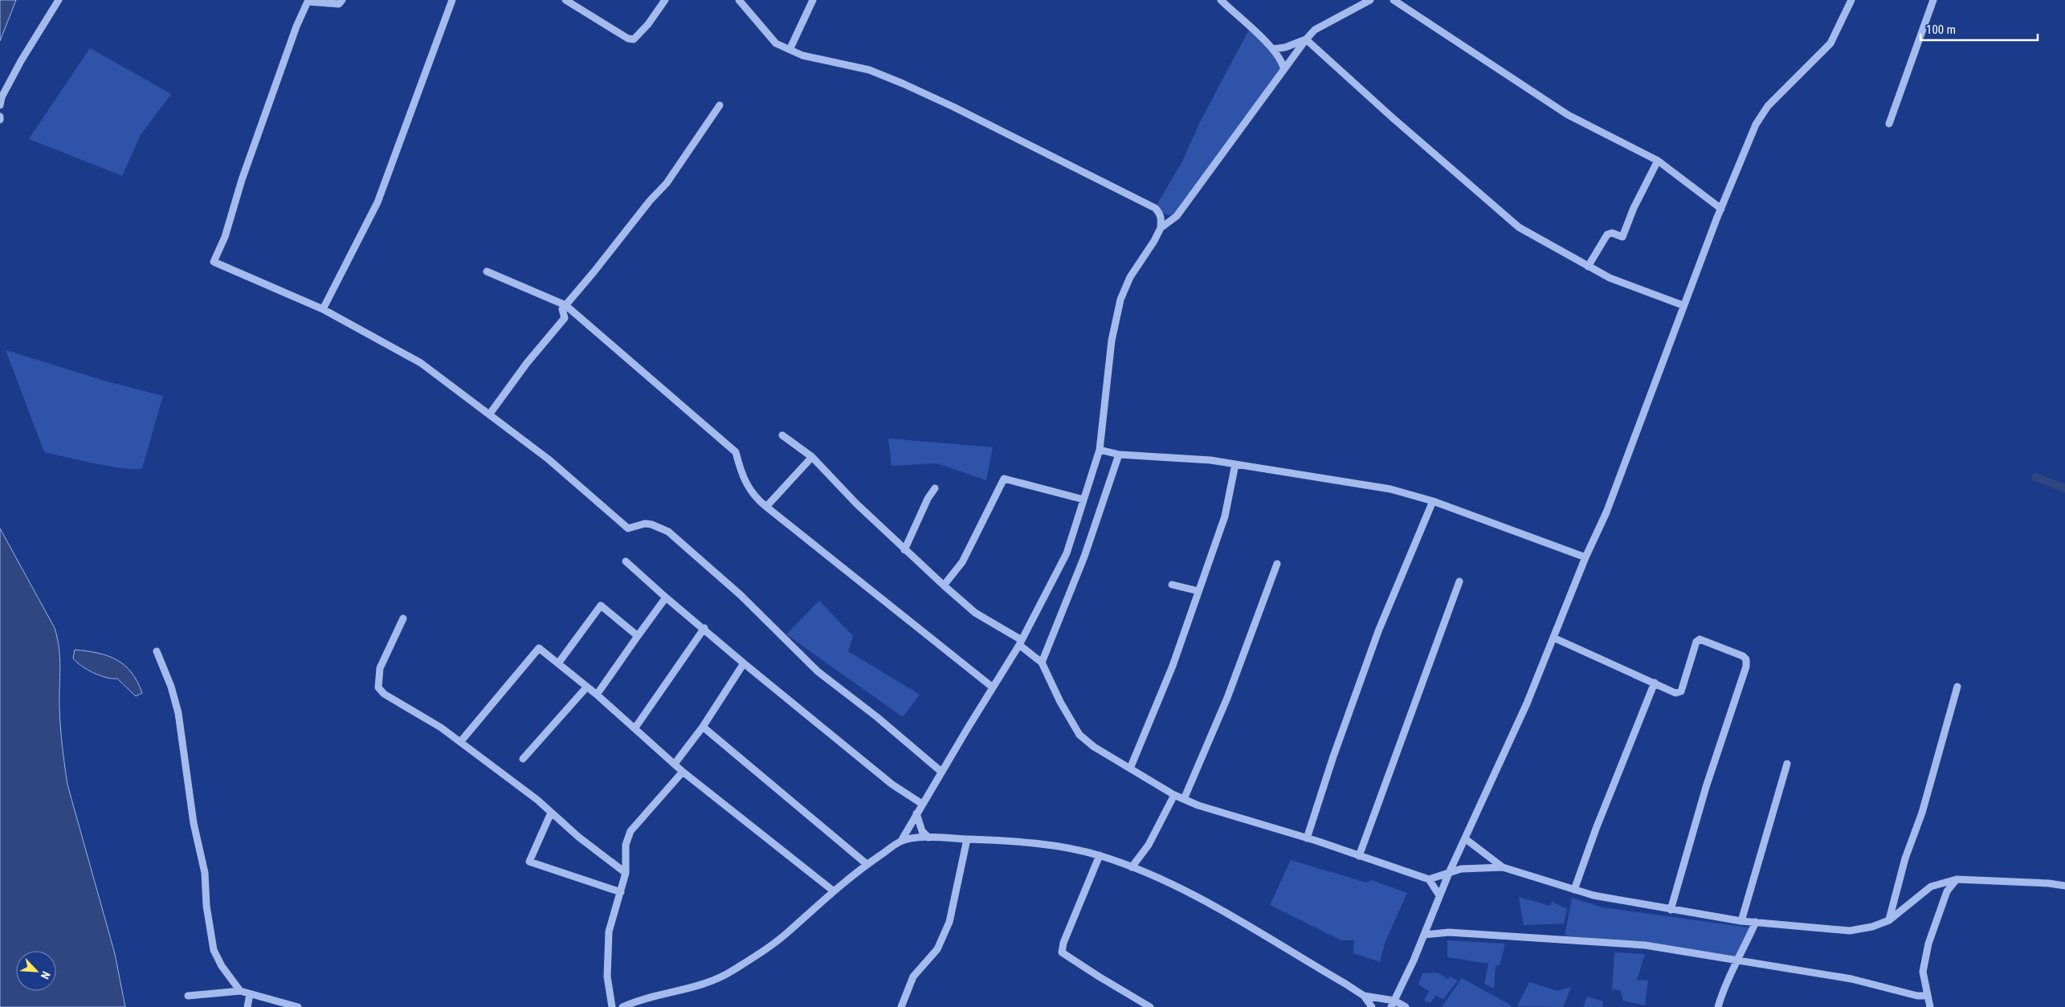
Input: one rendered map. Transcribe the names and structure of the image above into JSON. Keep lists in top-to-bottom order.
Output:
{
  "scale_bar": "100 m",
  "north": "bottom right"
}
